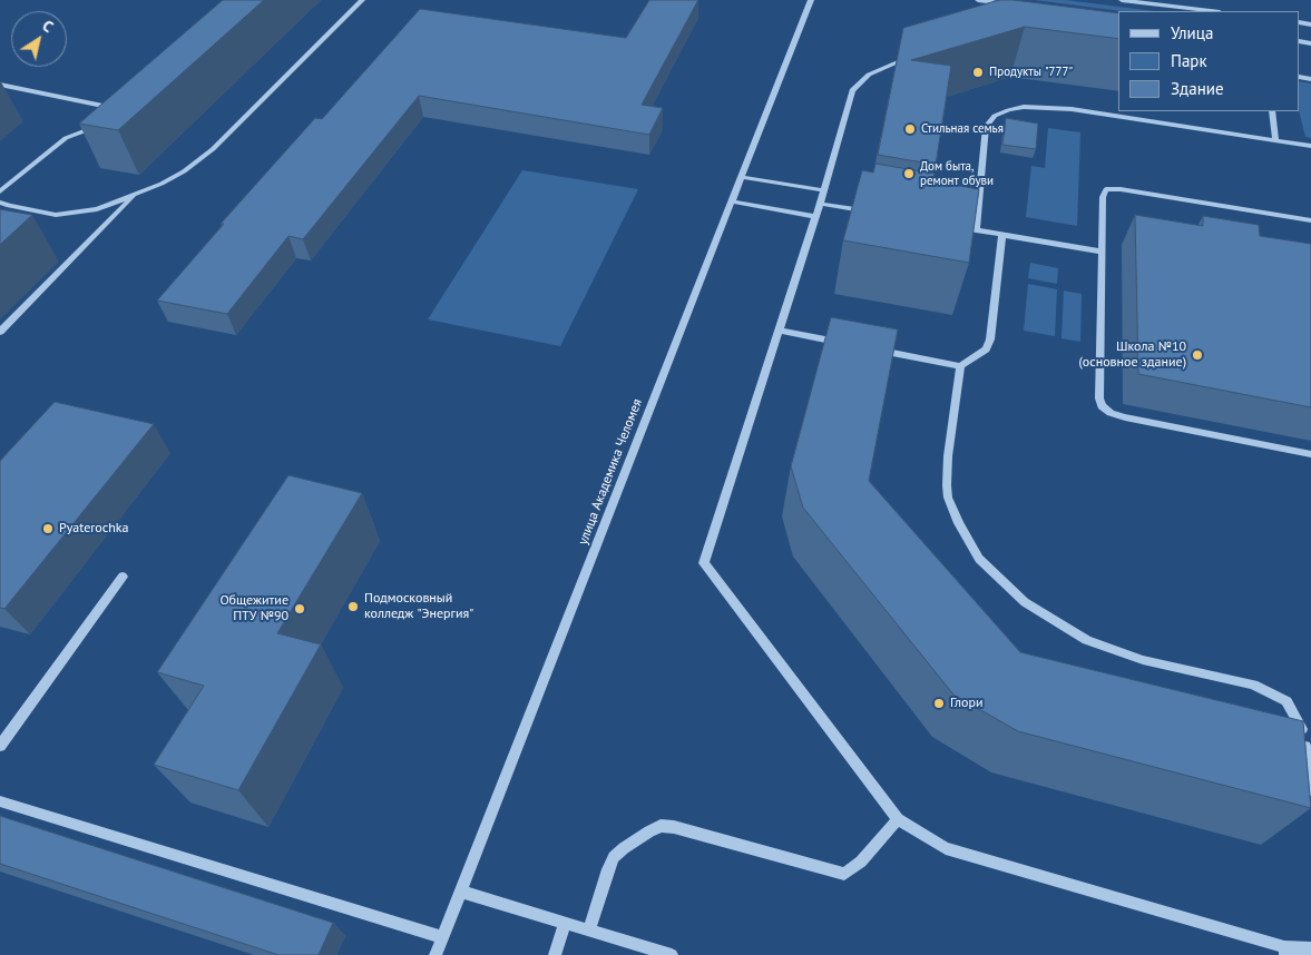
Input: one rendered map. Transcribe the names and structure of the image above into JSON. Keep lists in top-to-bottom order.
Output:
{
  "streets": {
    "street": ["улица Академика Челомея"]
  },
  "places": [
    "Продукты \"777\"",
    "Стильная семья",
    "Дом быта, ремонт обуви",
    "Школа №10 (основное здание)",
    "Pyaterochka",
    "Подмосковный колледж \"Энергия\"",
    "Общежитие ПТУ №90",
    "Глори"
  ],
  "legend": ["Улица", "Парк", "Здание"],
  "north": "top right"
}
